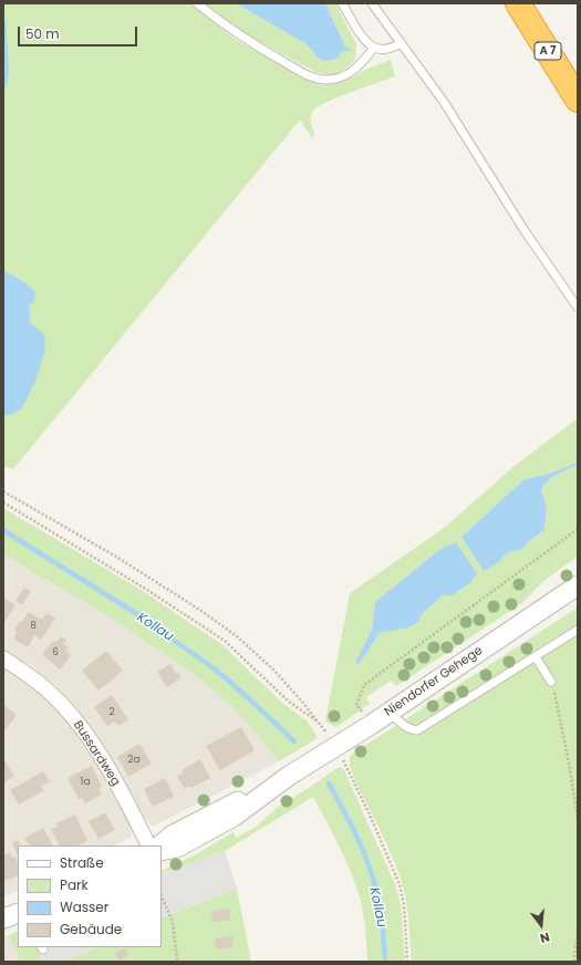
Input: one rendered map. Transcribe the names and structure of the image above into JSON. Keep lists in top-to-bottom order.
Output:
{
  "streets": {
    "highway": ["A 7"],
    "street": ["Niendorfer Gehege", "Bussardweg"]
  },
  "water": ["Kollau"],
  "house_numbers": [
    "8",
    "6",
    "2",
    "2a",
    "1a"
  ],
  "legend": [
    "Straße",
    "Park",
    "Wasser",
    "Gebäude"
  ],
  "scale_bar": "50 m",
  "north": "bottom"
}
